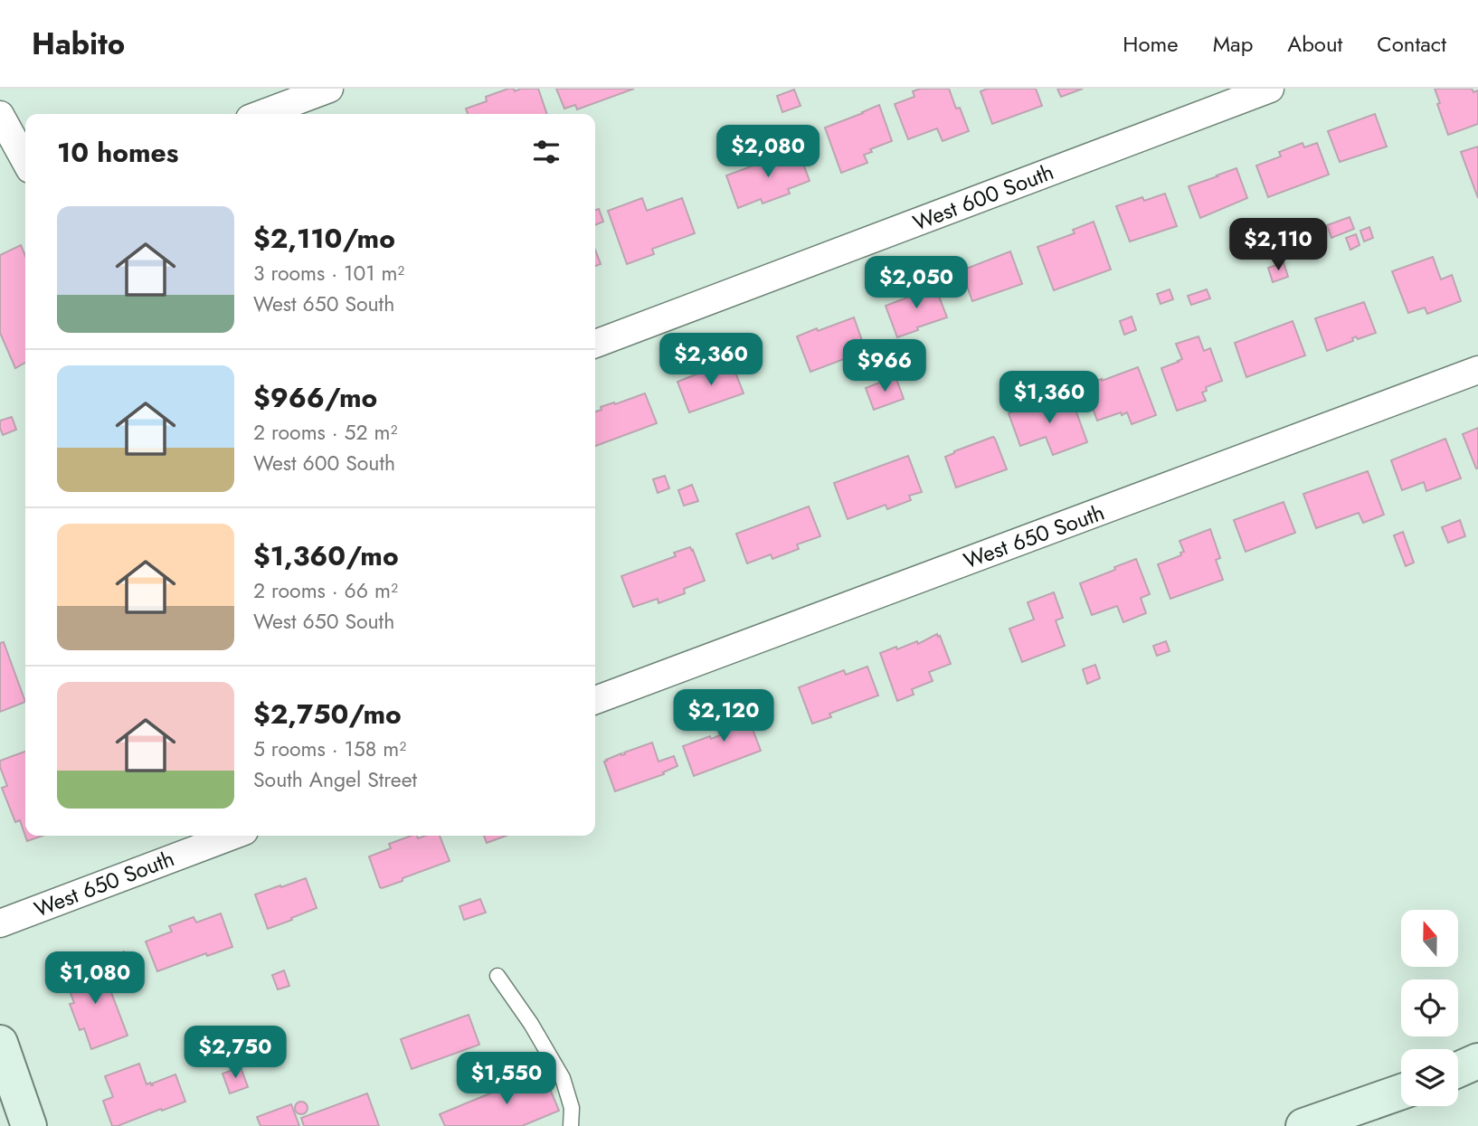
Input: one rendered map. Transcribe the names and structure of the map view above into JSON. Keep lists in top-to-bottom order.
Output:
{
  "streets": {
    "street": ["West 600 South", "West 650 South"]
  },
  "north": "top",
  "page": {
    "header": "Habito",
    "nav": [
      "Home",
      "Map",
      "About",
      "Contact"
    ],
    "heading": "10 homes",
    "price": [
      "$2,080",
      "$2,110",
      "$2,050",
      "$2,360",
      "$966",
      "$1,360",
      "$2,120",
      "$1,080",
      "$2,750",
      "$1,550"
    ],
    "list": [
      {
        "name": "$2,110/mo",
        "note": "3 rooms · 101 m² · West 650 South"
      },
      {
        "name": "$966/mo",
        "note": "2 rooms · 52 m² · West 600 South"
      },
      {
        "name": "$1,360/mo",
        "note": "2 rooms · 66 m² · West 650 South"
      },
      {
        "name": "$2,750/mo",
        "note": "5 rooms · 158 m² · South Angel Street"
      }
    ]
  }
}
